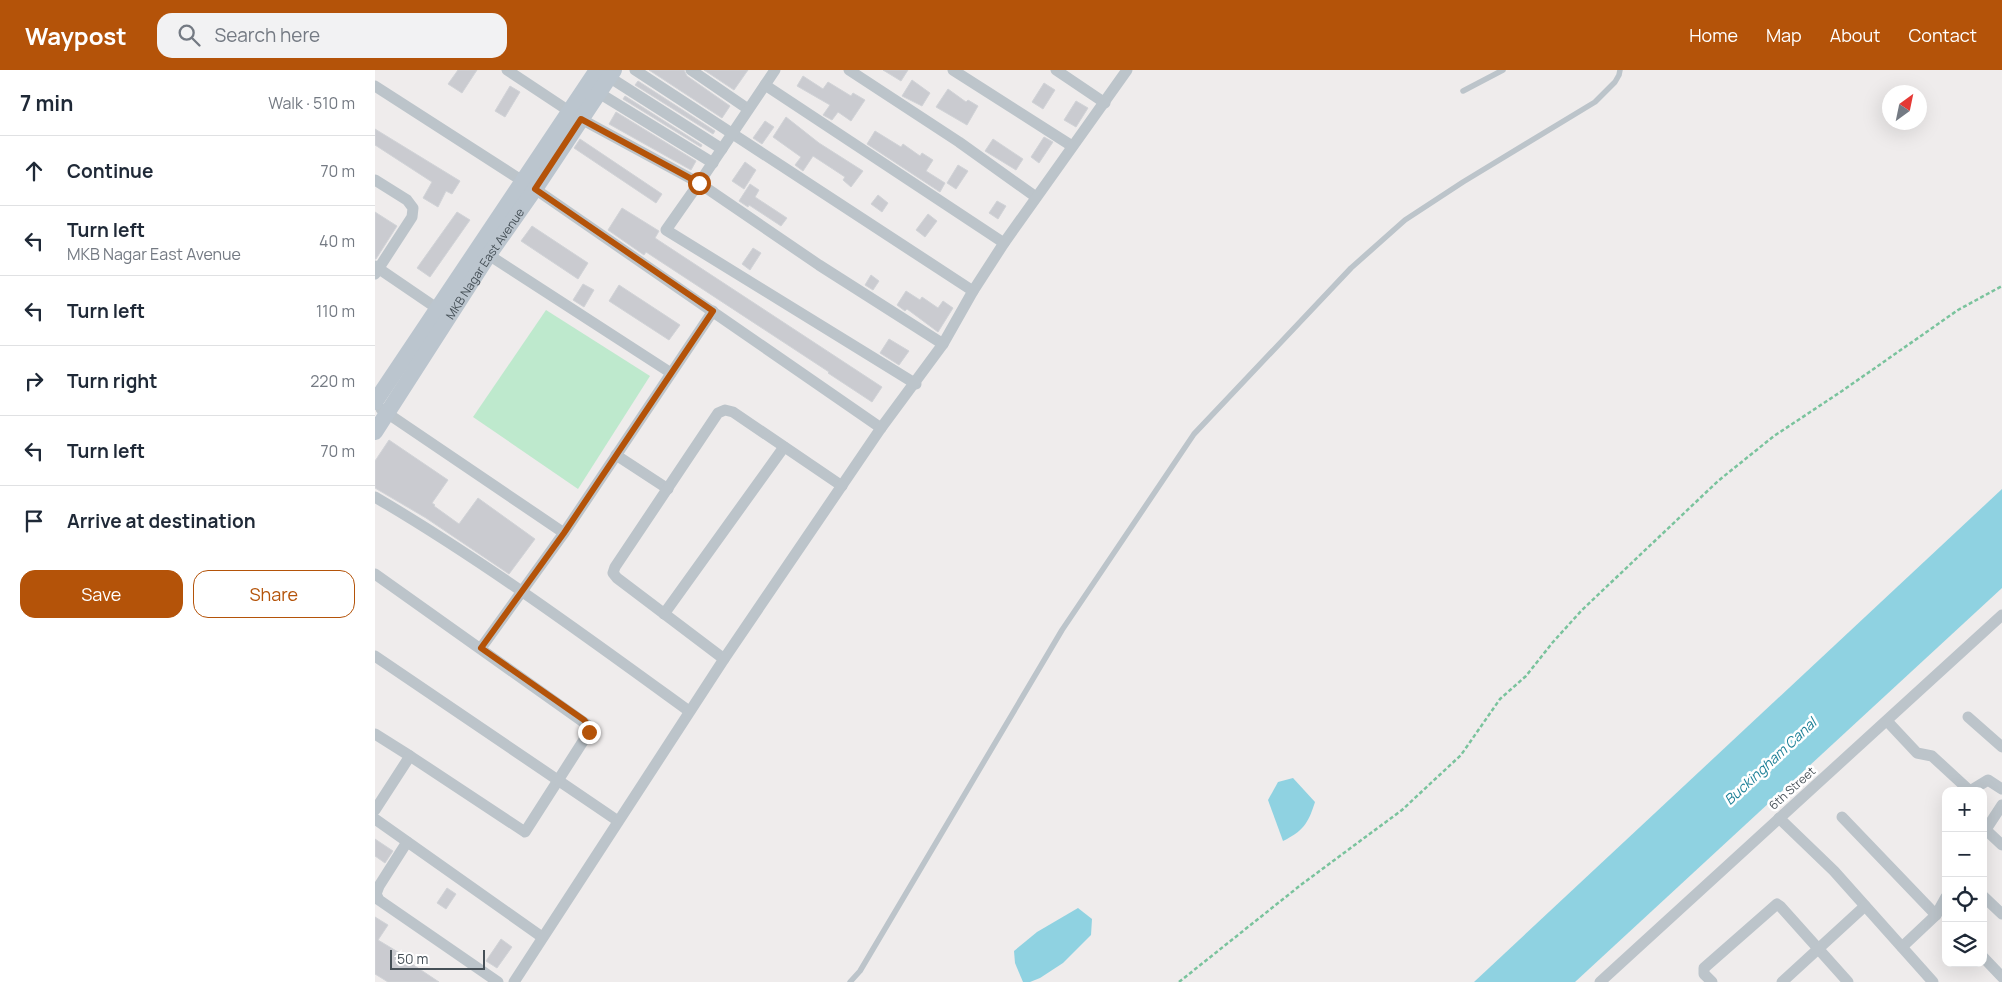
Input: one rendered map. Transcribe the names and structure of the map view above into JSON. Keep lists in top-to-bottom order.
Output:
{
  "streets": {
    "main road": ["MKB Nagar East Avenue"],
    "street": ["6th Street"]
  },
  "water": ["Buckingham Canal"],
  "scale_bar": "50 m",
  "north": "top right",
  "page": {
    "header": "Waypost",
    "search": "Search here",
    "nav": [
      "Home",
      "Map",
      "About",
      "Contact"
    ],
    "heading": ["7 min", "Walk · 510 m"],
    "list": [
      ["Continue", "70 m"],
      ["Turn left", "MKB Nagar East Avenue", "40 m"],
      ["Turn left", "110 m"],
      ["Turn right", "220 m"],
      ["Turn left", "70 m"],
      "Arrive at destination"
    ],
    "buttons": ["Save", "Share"],
    "map_buttons": ["+", "−"],
    "scale": "50 m"
  }
}
